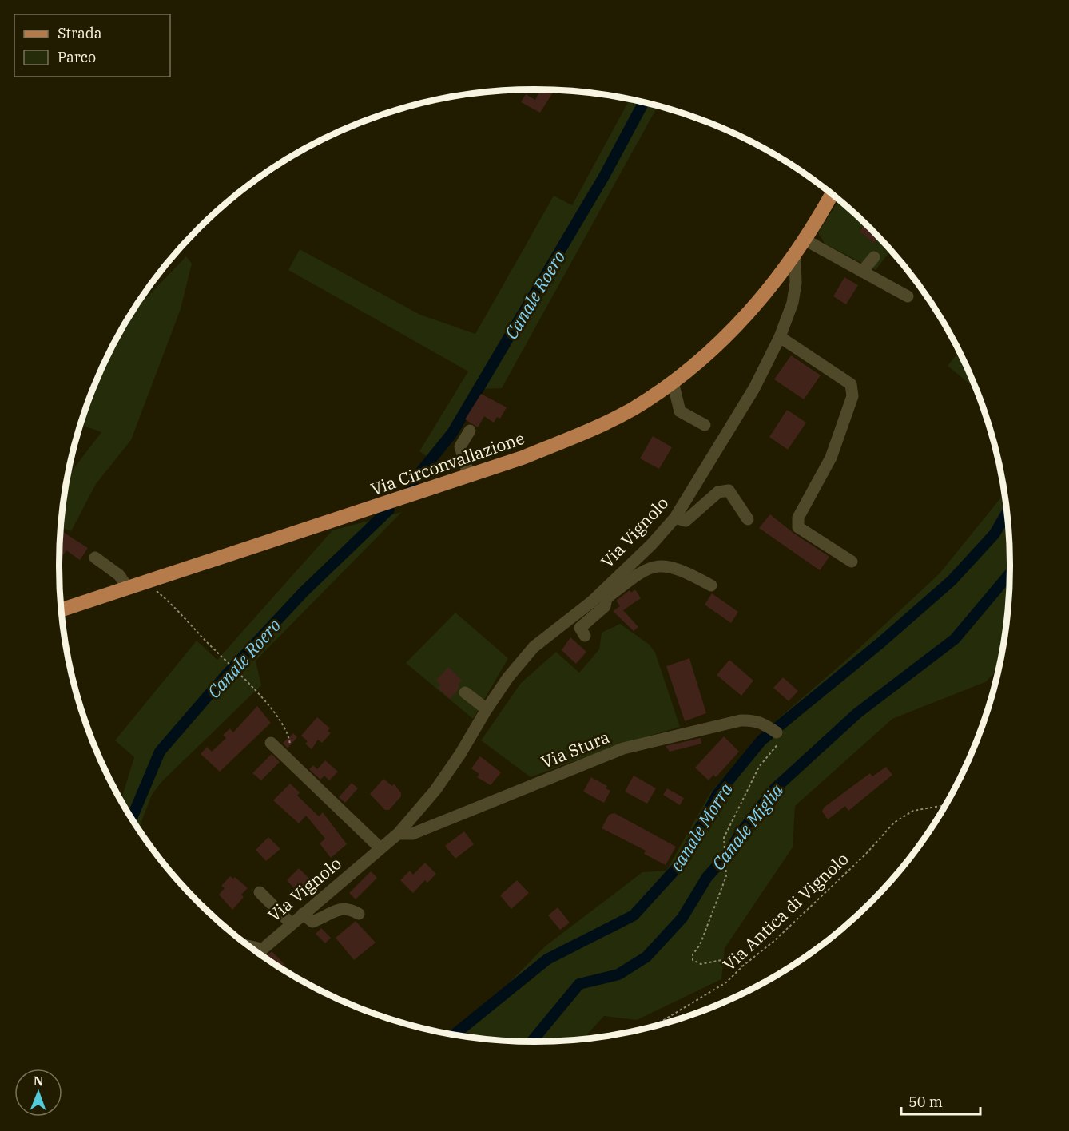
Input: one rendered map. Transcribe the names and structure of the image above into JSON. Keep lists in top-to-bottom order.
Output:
{
  "streets": {
    "main road": ["Via Circonvallazione"],
    "street": ["Via Vignolo", "Via Stura"],
    "path": ["Via Antica di Vignolo"]
  },
  "crossings": [
    ["Via Circonvallazione", "Via Vignolo"],
    ["Via Vignolo", "Via Stura"]
  ],
  "water": ["Canale Roero", "canale Morra", "Canale Miglia"],
  "legend": ["Strada", "Parco"],
  "scale_bar": "50 m",
  "north": "top"
}
